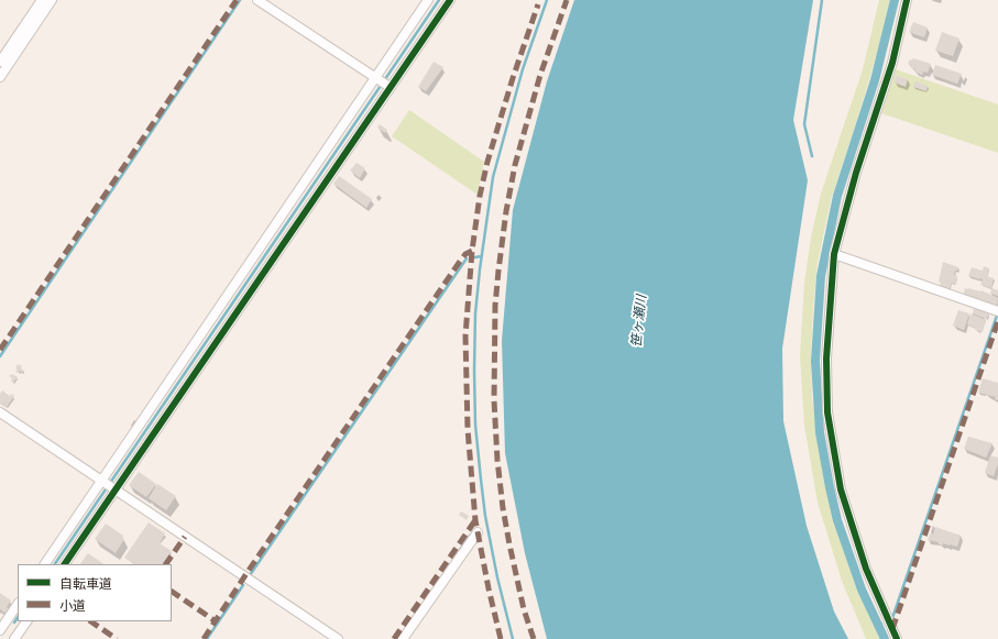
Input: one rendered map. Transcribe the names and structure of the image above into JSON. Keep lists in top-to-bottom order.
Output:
{
  "water": ["笹ヶ瀬川"],
  "legend": ["自転車道", "小道"]
}
